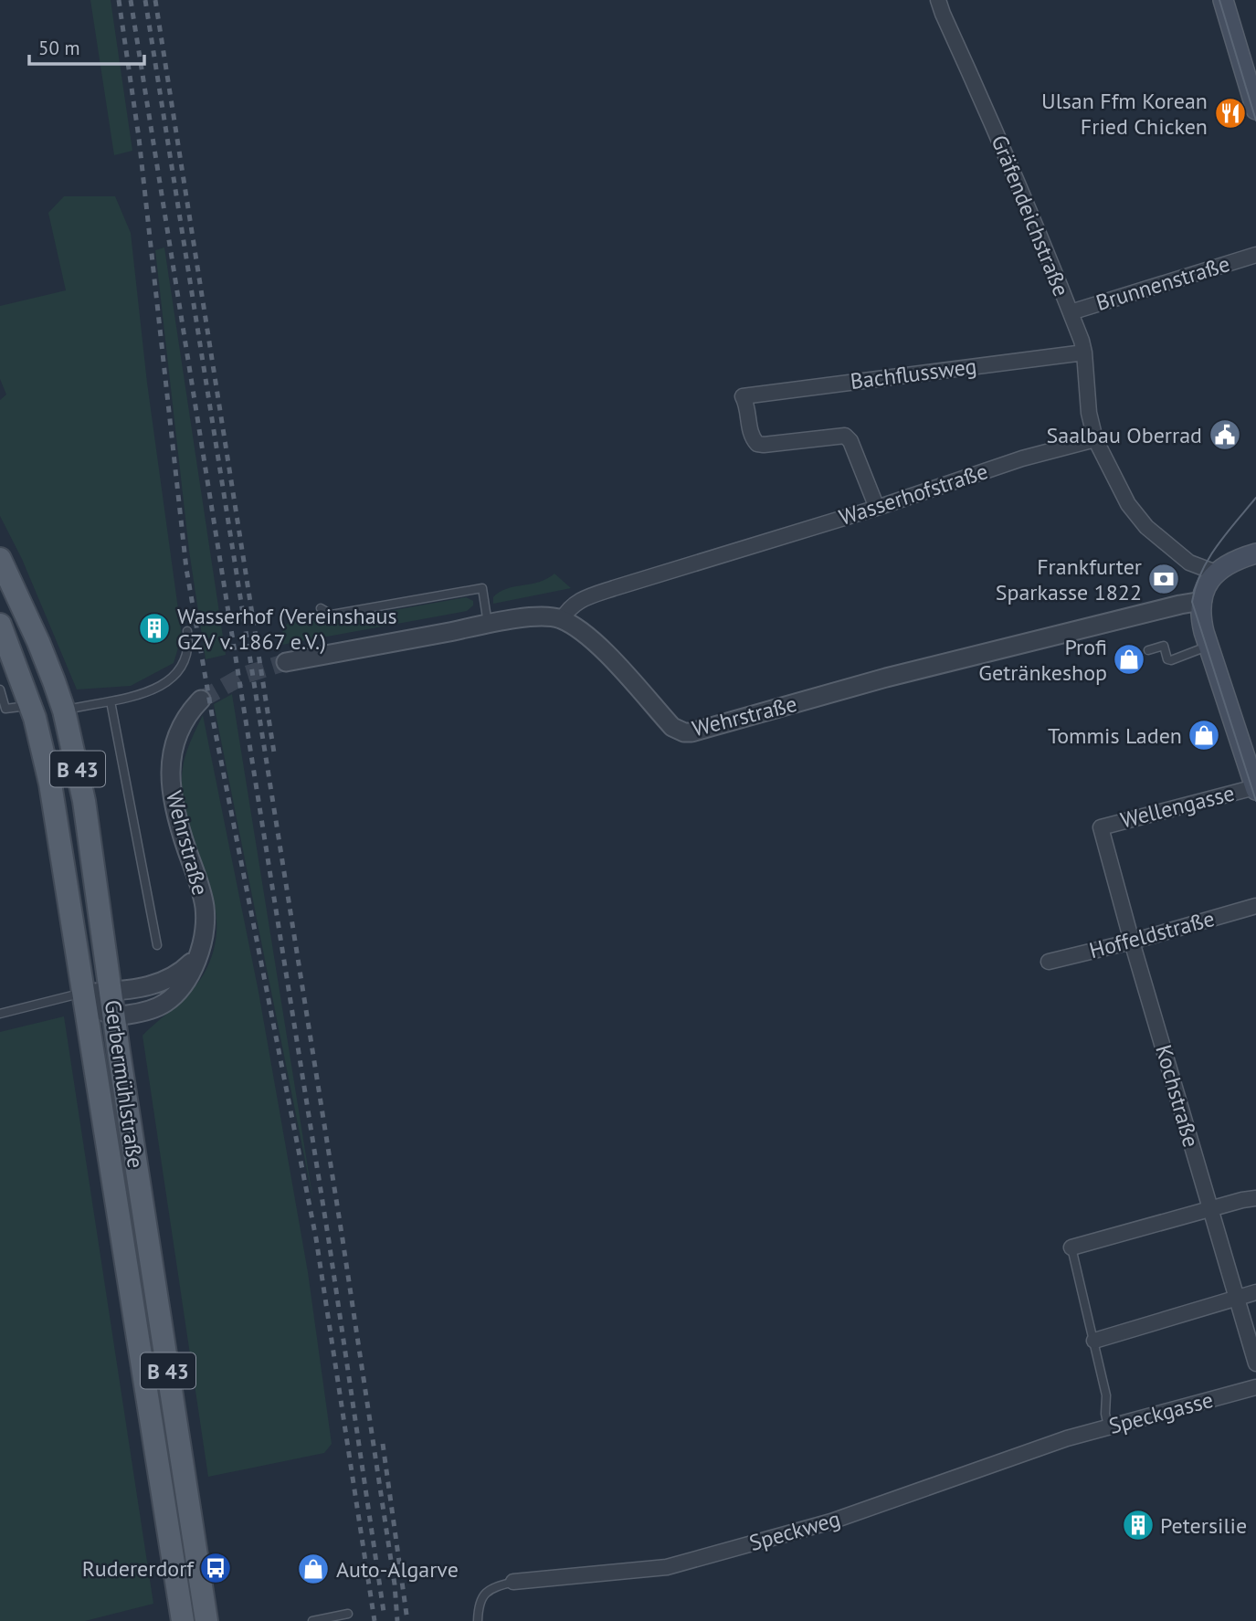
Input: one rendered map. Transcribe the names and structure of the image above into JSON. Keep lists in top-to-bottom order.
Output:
{
  "streets": {
    "main road": ["B 43", "Gerbermühlstraße"],
    "street": [
      "Gräfendeichstraße",
      "Brunnenstraße",
      "Bachflussweg",
      "Wasserhofstraße",
      "Wehrstraße",
      "Wellengasse",
      "Hoffeldstraße",
      "Kochstraße",
      "Speckgasse",
      "Speckweg"
    ]
  },
  "crossings": [
    ["Gräfendeichstraße", "Brunnenstraße"],
    ["Gräfendeichstraße", "Bachflussweg"],
    ["Gräfendeichstraße", "Wasserhofstraße"],
    ["Bachflussweg", "Wasserhofstraße"],
    ["Wasserhofstraße", "Wehrstraße"],
    ["Wehrstraße", "Gerbermühlstraße"],
    ["Wellengasse", "Kochstraße"],
    ["Hoffeldstraße", "Kochstraße"],
    ["Speckgasse", "Speckweg"]
  ],
  "places": {
    "restaurant": ["Ulsan Ffm Korean Fried Chicken"],
    "public building": ["Saalbau Oberrad"],
    "bank": ["Frankfurter Sparkasse 1822"],
    "building": ["Wasserhof (Vereinshaus GZV v. 1867 e.V.)", "Petersilie"],
    "shop": ["Profi Getränkeshop", "Tommis Laden", "Auto-Algarve"],
    "bus stop": ["Rudererdorf"]
  },
  "scale_bar": "50 m"
}
